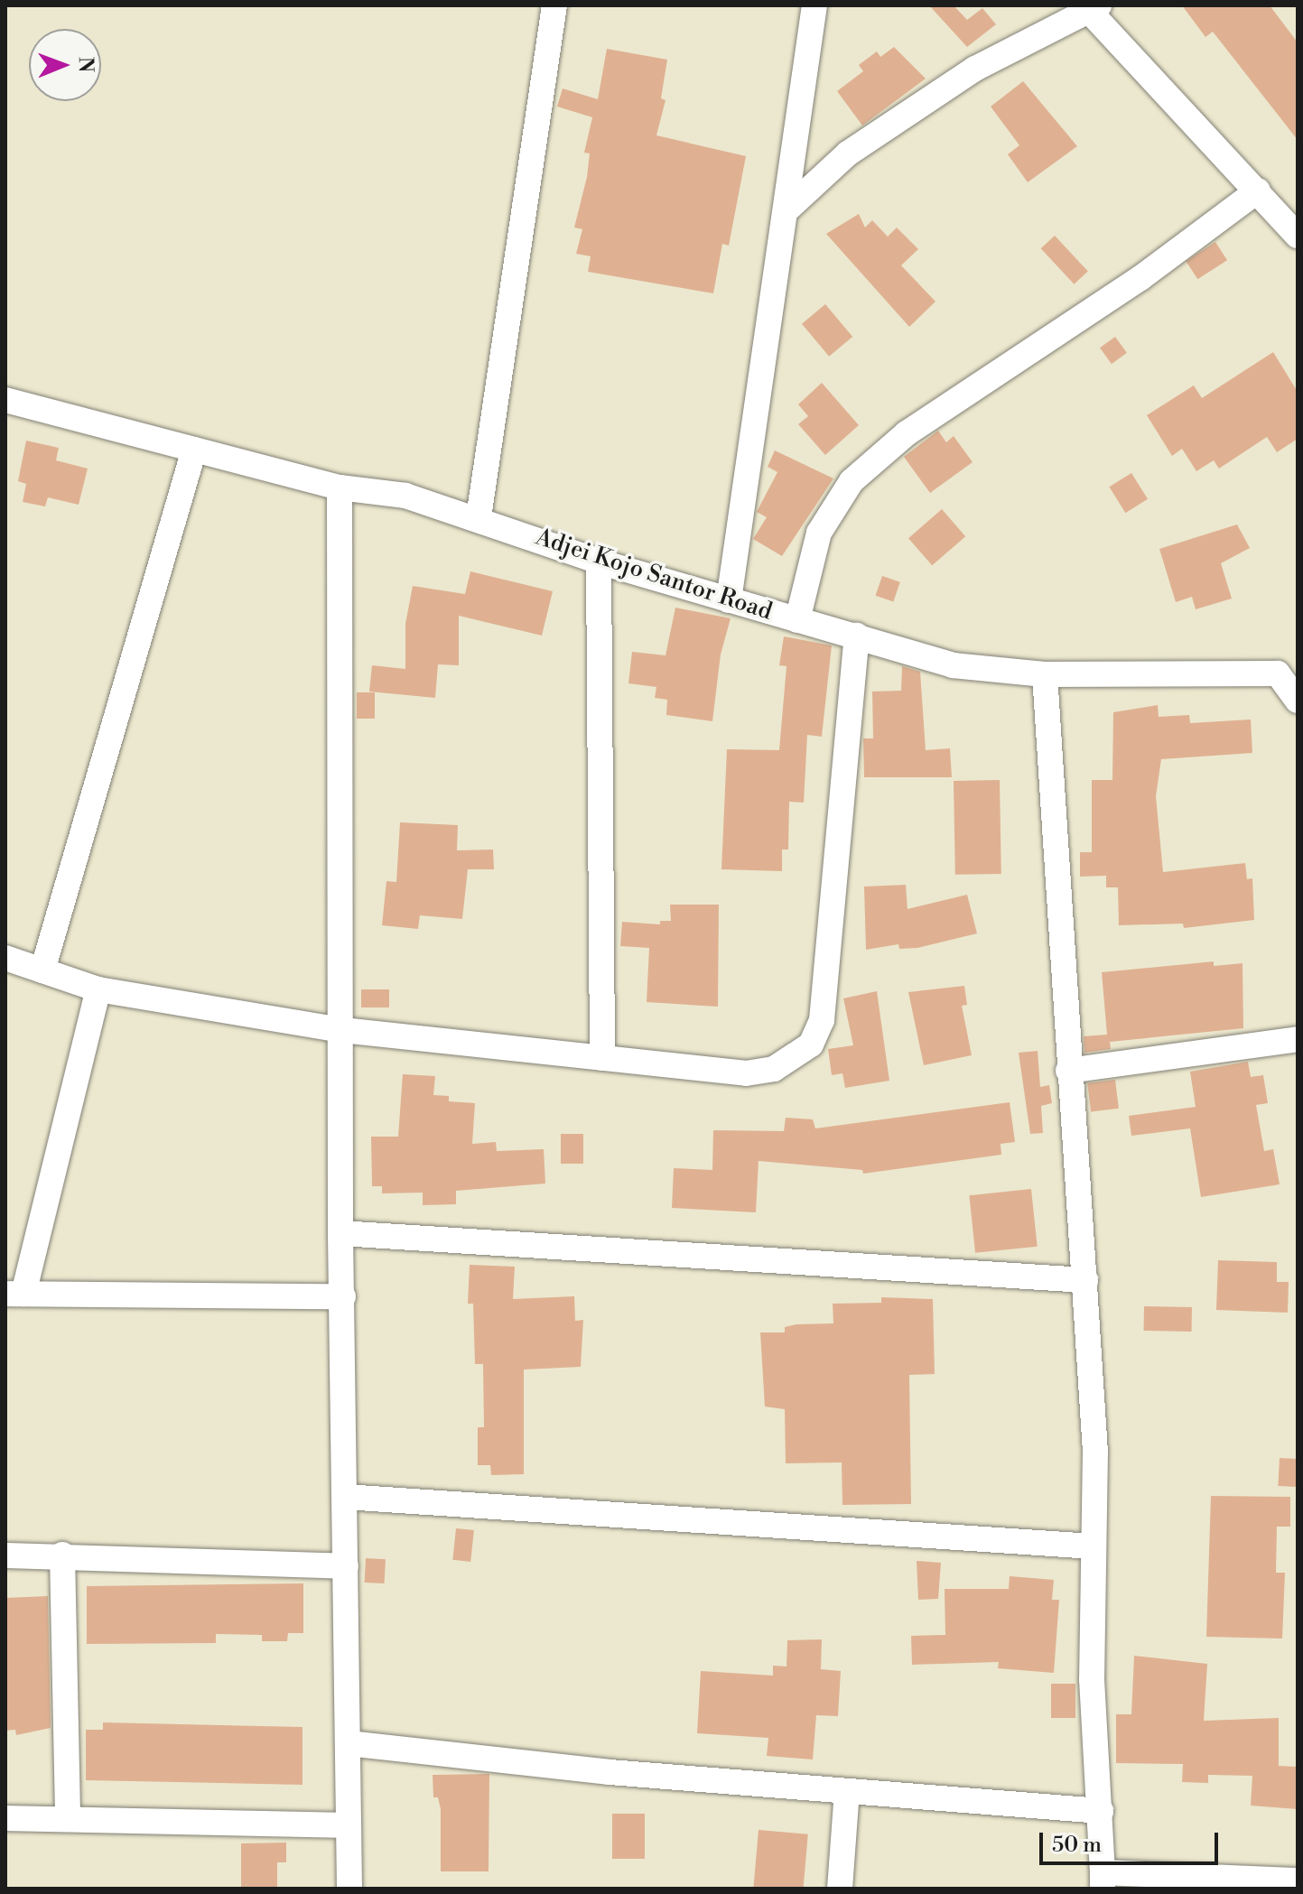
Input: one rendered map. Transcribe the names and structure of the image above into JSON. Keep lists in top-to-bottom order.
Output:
{
  "streets": {
    "street": ["Adjei Kojo Santor Road"]
  },
  "scale_bar": "50 m",
  "north": "right"
}
